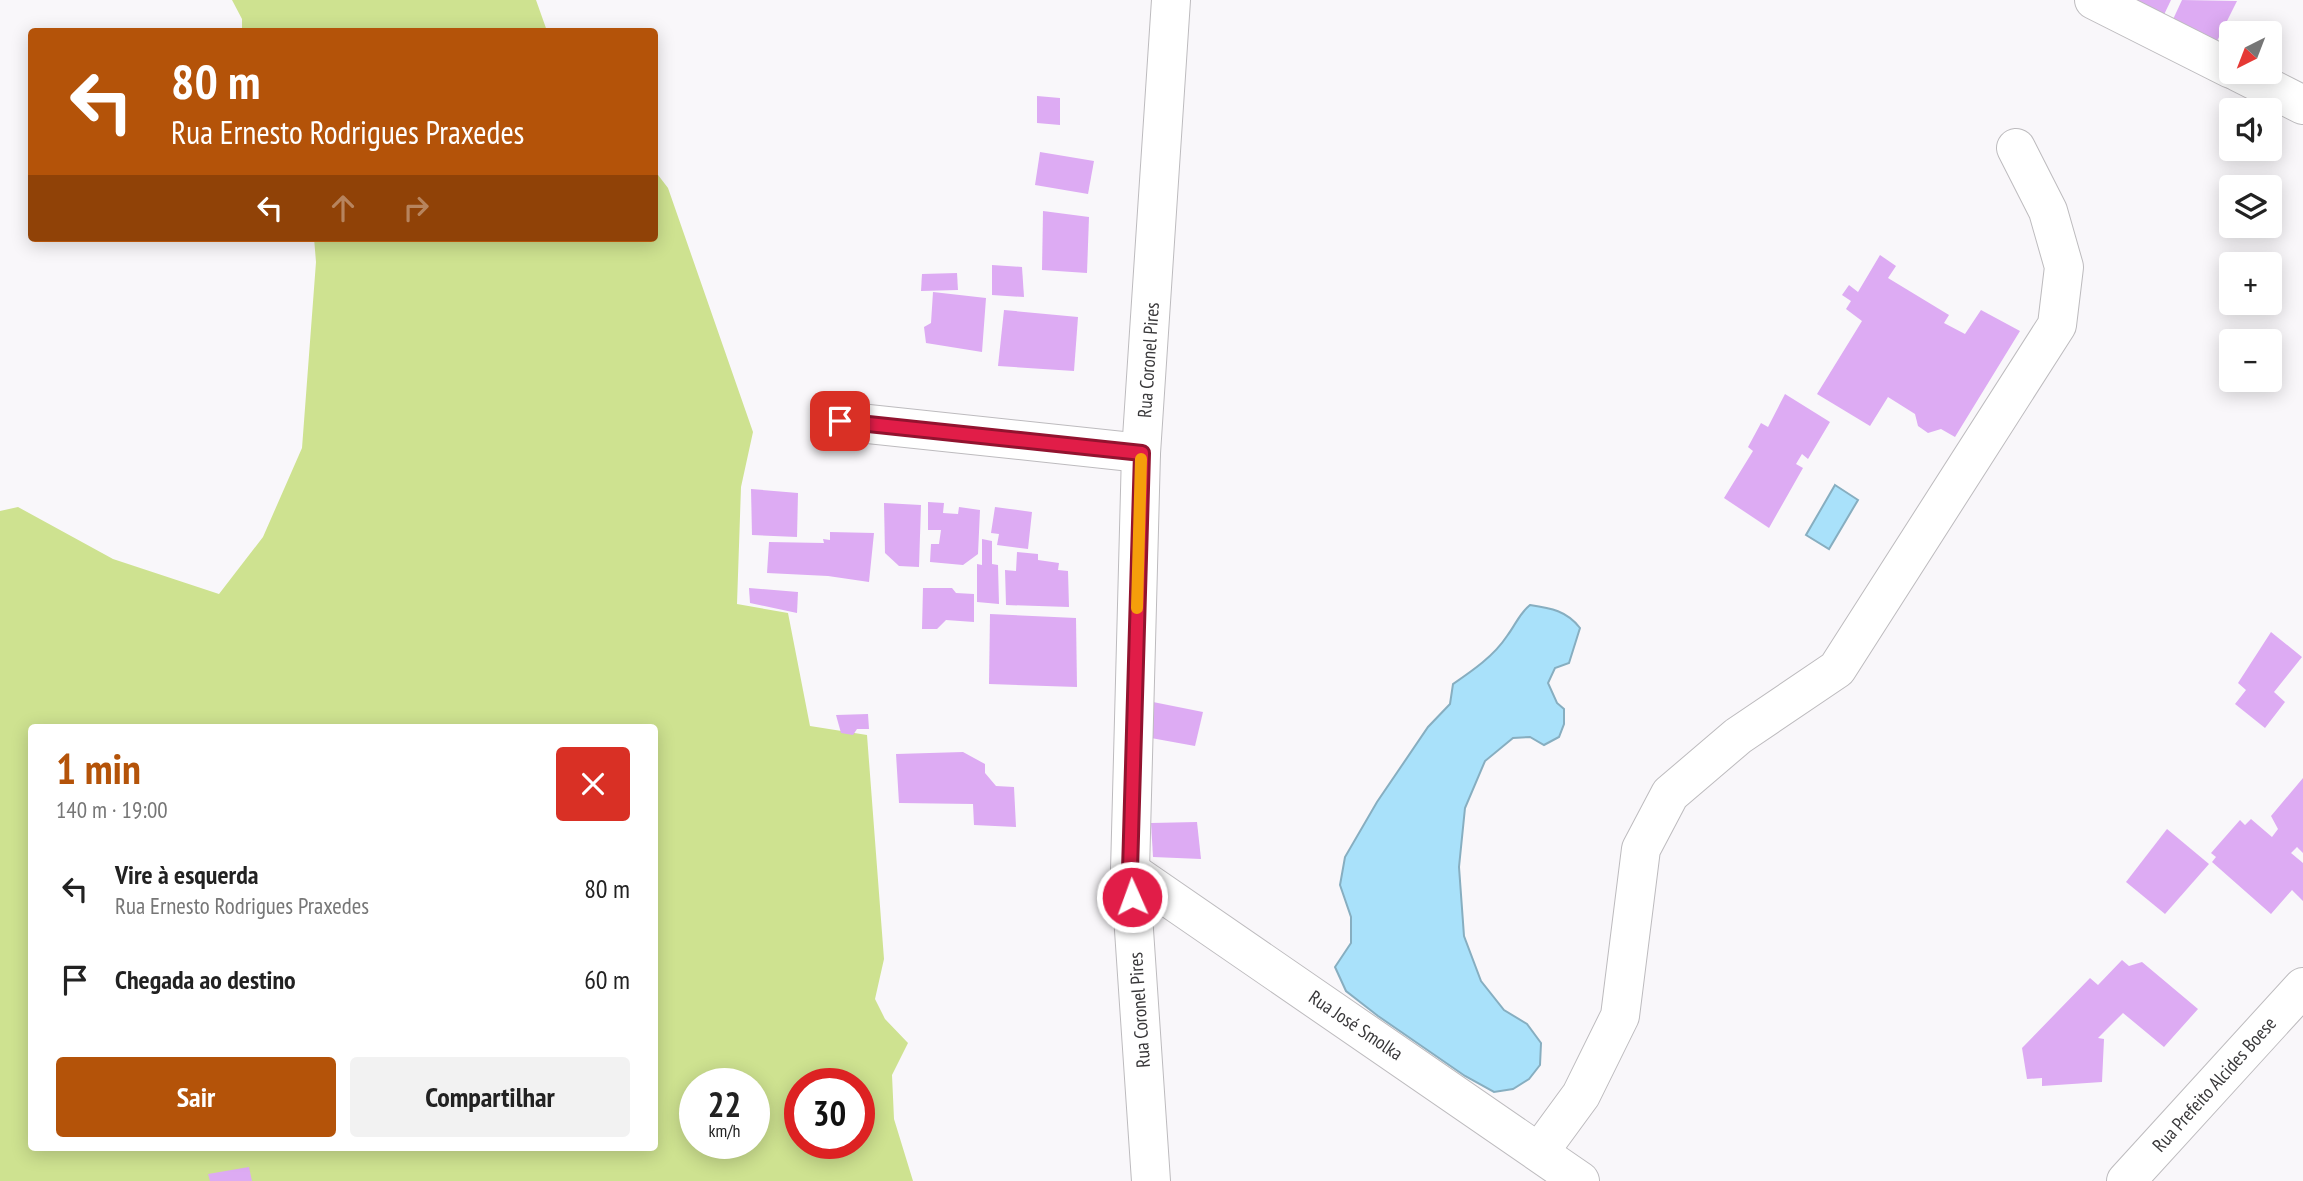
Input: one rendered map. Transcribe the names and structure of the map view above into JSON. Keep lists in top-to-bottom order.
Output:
{
  "streets": {
    "street": ["Rua Coronel Pires", "Rua José Smolka", "Rua Prefeito Alcides Boese"]
  },
  "crossings": [
    ["Rua Coronel Pires", "Rua José Smolka"]
  ],
  "north": "bottom left",
  "page": {
    "map_buttons": ["+", "−"],
    "turn": ["80 m", "Rua Ernesto Rodrigues Praxedes"],
    "heading": ["1 min", "140 m · 19:00"],
    "list": [
      {
        "name": "Vire à esquerda",
        "note": "Rua Ernesto Rodrigues Praxedes",
        "value": "80 m"
      },
      {
        "name": "Chegada ao destino",
        "value": "60 m"
      }
    ],
    "buttons": ["Sair", "Compartilhar"],
    "speed": "22 km/h",
    "limit": "30"
  }
}
